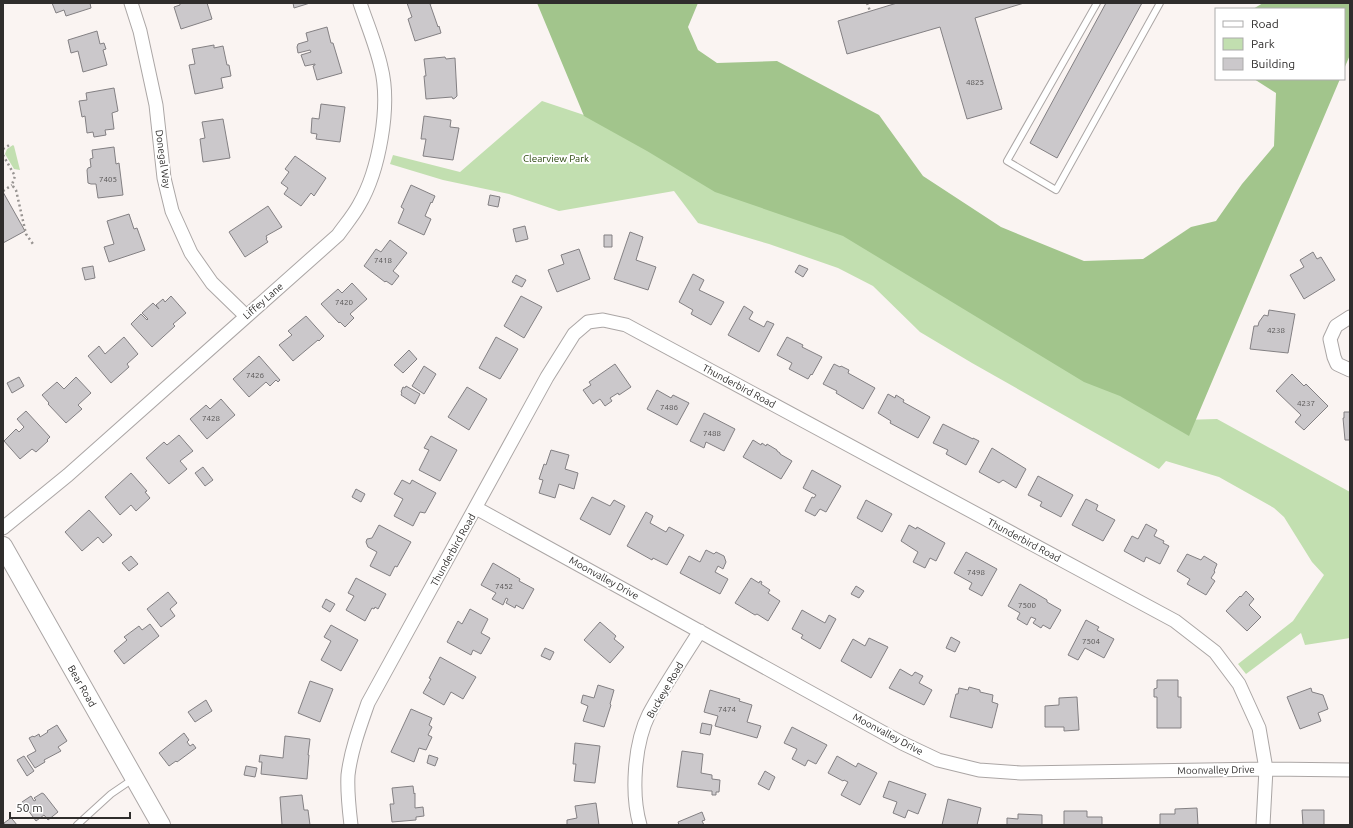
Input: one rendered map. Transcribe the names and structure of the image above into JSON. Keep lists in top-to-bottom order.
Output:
{
  "streets": {
    "street": [
      "Donegal Way",
      "Liffey Lane",
      "Thunderbird Road",
      "Moonvalley Drive",
      "Bear Road",
      "Buckeye Road"
    ]
  },
  "crossings": [
    ["Donegal Way", "Liffey Lane"],
    ["Thunderbird Road", "Moonvalley Drive"],
    ["Moonvalley Drive", "Buckeye Road"]
  ],
  "parks": ["Clearview Park"],
  "house_numbers": [
    "4825",
    "7405",
    "7418",
    "7420",
    "4238",
    "7426",
    "4237",
    "7486",
    "7428",
    "7488",
    "7498",
    "7452",
    "7500",
    "7504",
    "7474"
  ],
  "legend": ["Road", "Park", "Building"],
  "scale_bar": "50 m"
}
